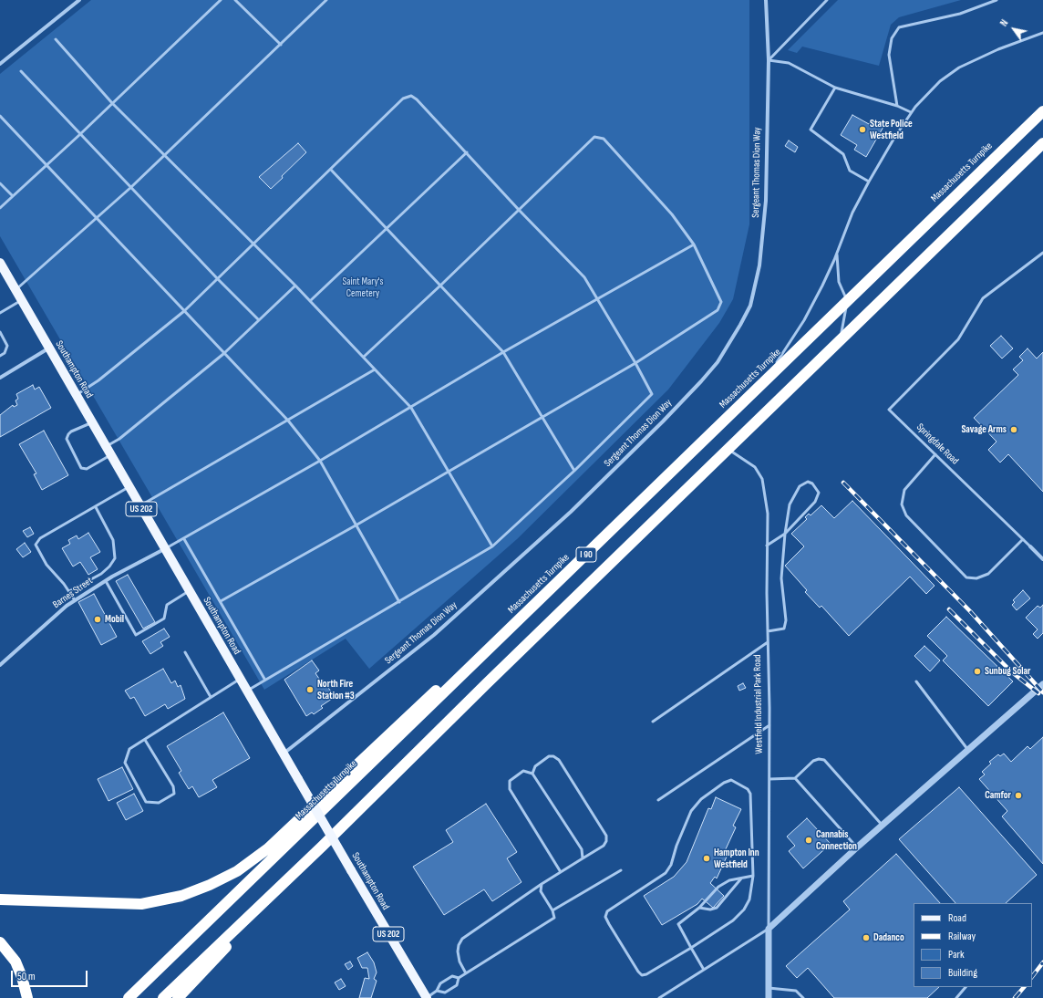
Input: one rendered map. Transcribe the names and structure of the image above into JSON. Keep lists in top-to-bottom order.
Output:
{
  "streets": {
    "highway": ["Massachusetts Turnpike", "I 90"],
    "main road": ["Southampton Road", "US 202"],
    "street": [
      "Sergeant Thomas Dion Way",
      "Springdale Road",
      "Barnes Street",
      "Westfield Industrial Park Road"
    ]
  },
  "crossings": [
    ["Sergeant Thomas Dion Way", "Southampton Road"],
    ["Southampton Road", "Barnes Street"],
    ["I 90", "Westfield Industrial Park Road"]
  ],
  "parks": ["Saint Mary's Cemetery"],
  "places": [
    "State Police Westfield",
    "Savage Arms",
    "Mobil",
    "Sunbug Solar",
    "North Fire Station #3",
    "Camfor",
    "Cannabis Connection",
    "Hampton Inn Westfield",
    "Dadanco"
  ],
  "legend": [
    "Road",
    "Railway",
    "Park",
    "Building"
  ],
  "scale_bar": "50 m",
  "north": "top left"
}
